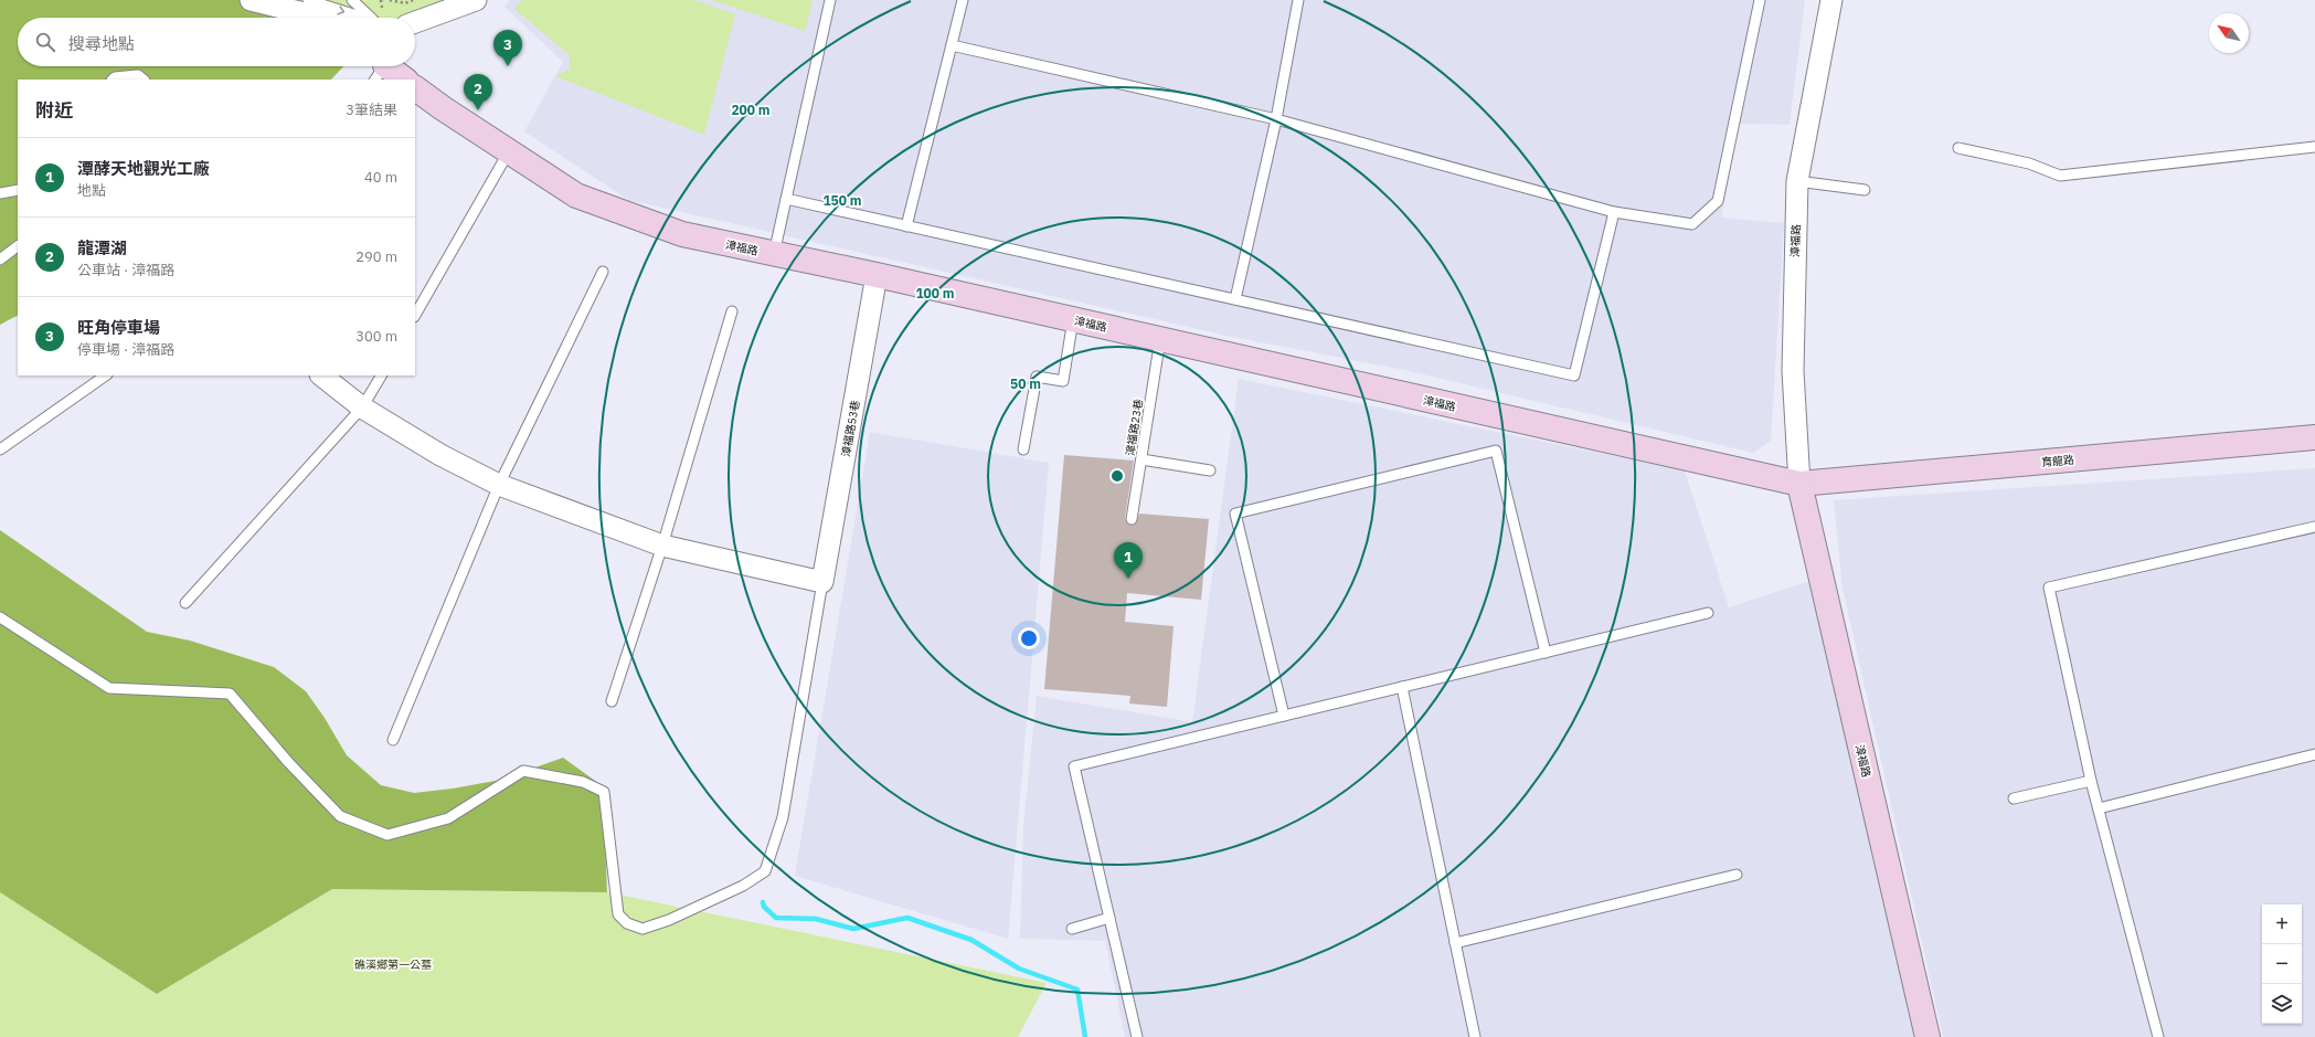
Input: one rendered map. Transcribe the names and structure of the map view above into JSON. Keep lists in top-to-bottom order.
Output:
{
  "streets": {
    "street": ["漳福路", "漳福路53巷", "育龍路"],
    "lane": ["漳福路23巷"]
  },
  "crossings": [
    ["漳福路", "漳福路23巷"],
    ["漳福路", "漳福路53巷"],
    ["漳福路", "育龍路"]
  ],
  "parks": ["礁溪鄉第一公墓"],
  "north": "top left",
  "page": {
    "search": "搜尋地點",
    "pins": ["3", "2", "1"],
    "heading": ["附近", "3筆結果"],
    "list": [
      {
        "mark": "1",
        "name": "潭酵天地觀光工廠",
        "note": "地點",
        "value": "40 m"
      },
      {
        "mark": "2",
        "name": "龍潭湖",
        "note": "公車站 · 漳福路",
        "value": "290 m"
      },
      {
        "mark": "3",
        "name": "旺角停車場",
        "note": "停車場 · 漳福路",
        "value": "300 m"
      }
    ],
    "map_buttons": ["+", "−"]
  },
  "rings": [
    "200 m",
    "150 m",
    "100 m",
    "50 m"
  ]
}
